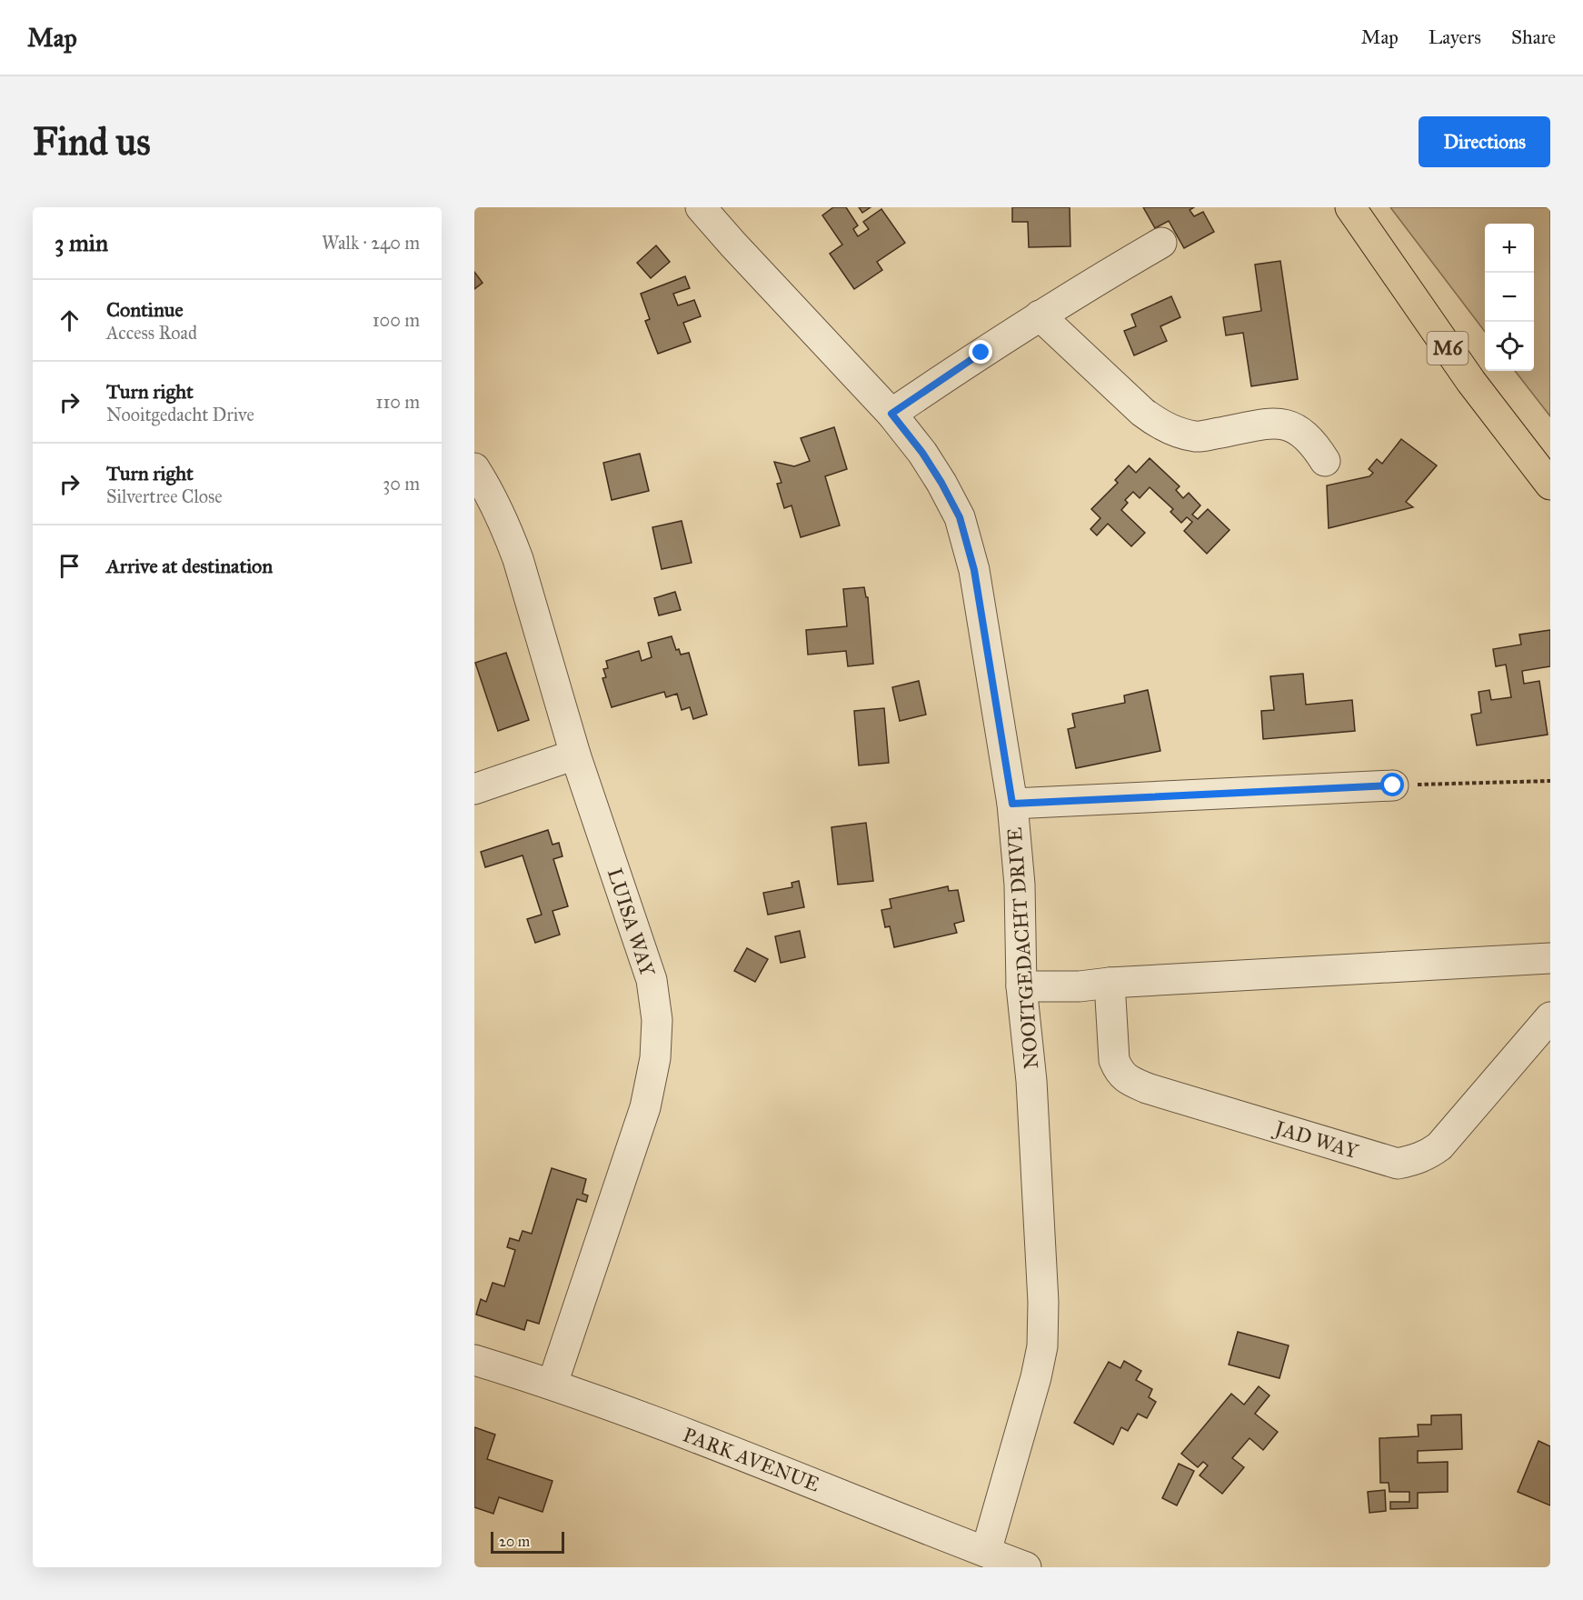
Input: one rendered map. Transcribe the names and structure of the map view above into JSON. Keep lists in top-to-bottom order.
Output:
{
  "streets": {
    "main road": ["M6"],
    "street": [
      "LUISA WAY",
      "NOOITGEDACHT DRIVE",
      "JAD WAY",
      "PARK AVENUE"
    ]
  },
  "crossings": [
    ["LUISA WAY", "PARK AVENUE"],
    ["NOOITGEDACHT DRIVE", "PARK AVENUE"]
  ],
  "scale_bar": "20 m",
  "page": {
    "header": "Map",
    "nav": ["Map", "Layers", "Share"],
    "buttons": "Directions",
    "title": "Find us",
    "heading": ["3 min", "Walk · 240 m"],
    "map_buttons": ["+", "−"],
    "list": [
      ["Continue", "Access Road", "100 m"],
      ["Turn right", "Nooitgedacht Drive", "110 m"],
      ["Turn right", "Silvertree Close", "30 m"],
      "Arrive at destination"
    ],
    "scale": "20 m"
  }
}
